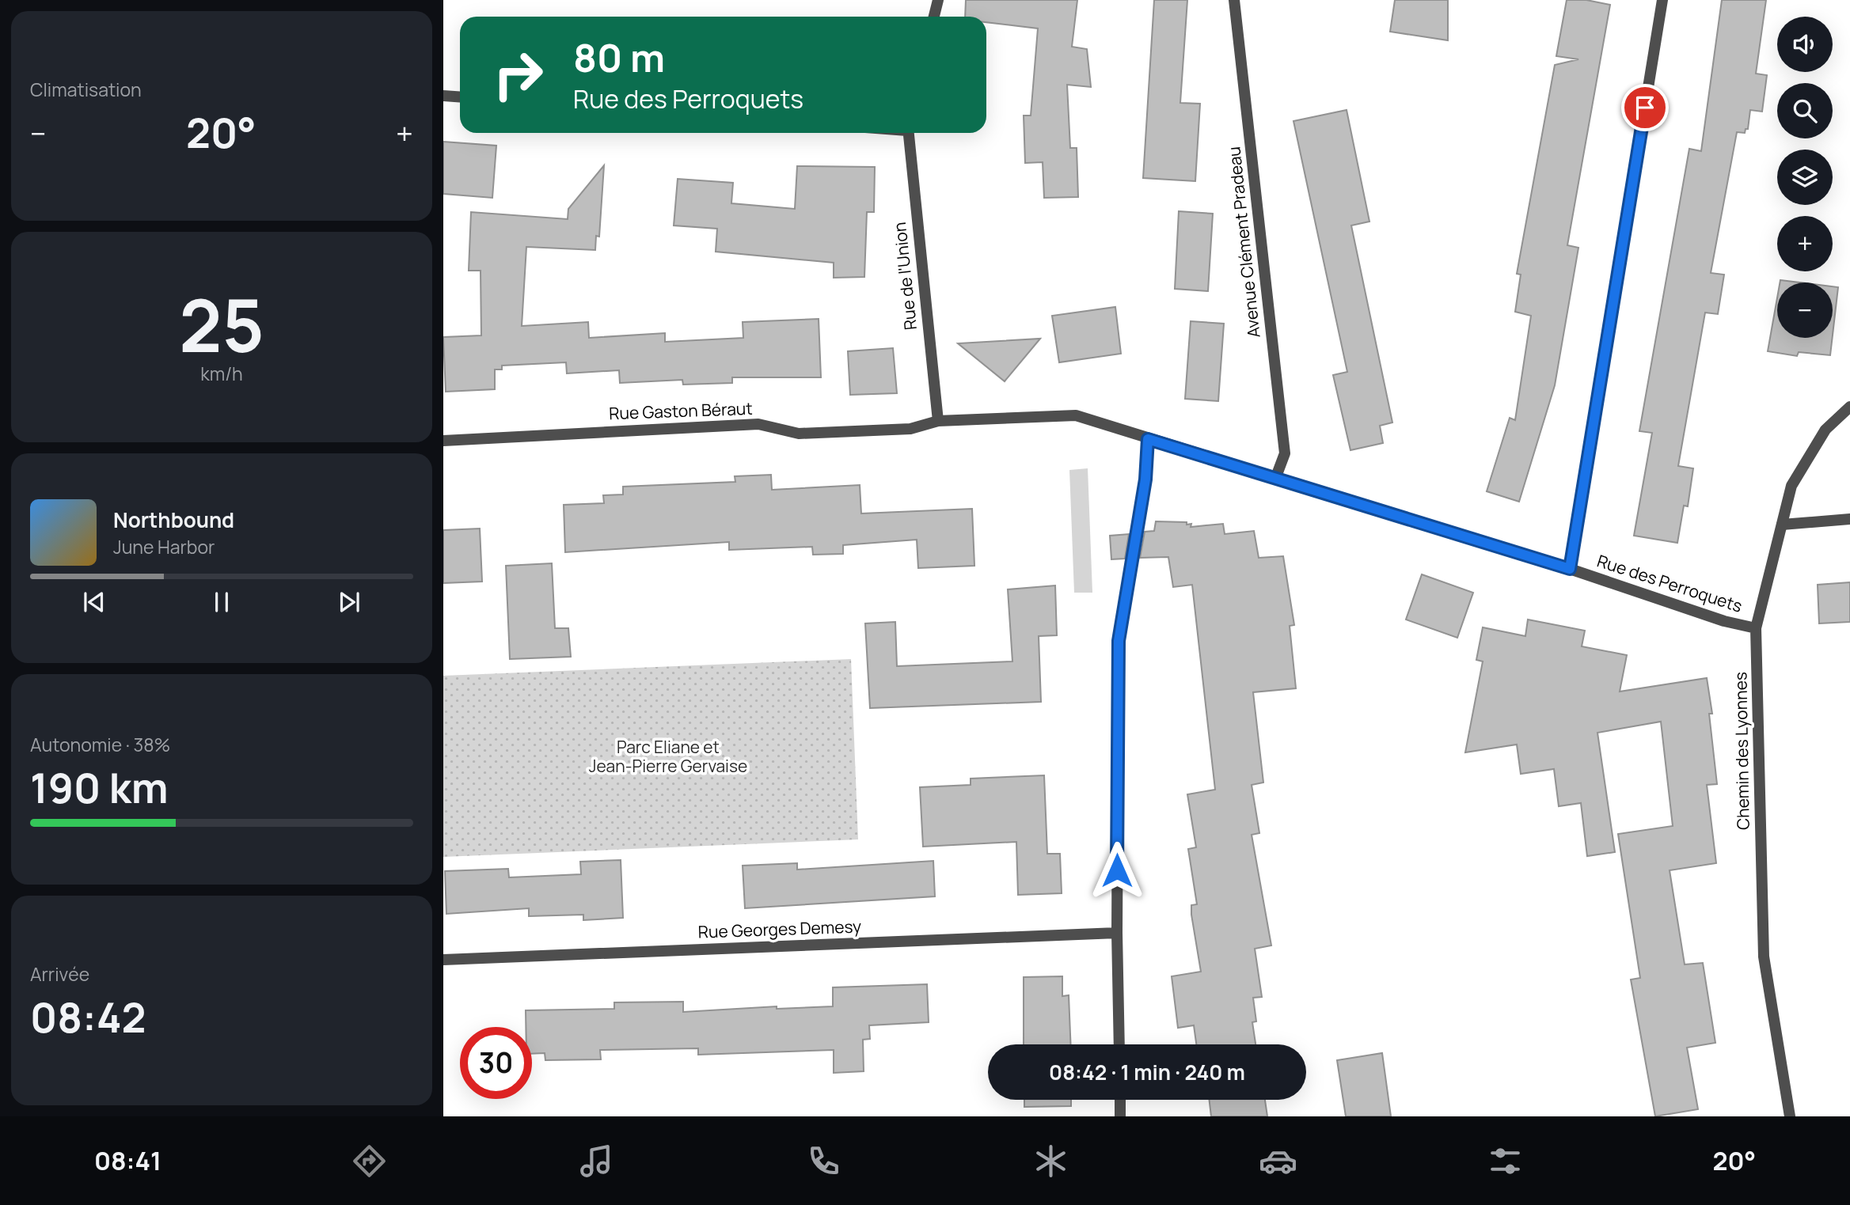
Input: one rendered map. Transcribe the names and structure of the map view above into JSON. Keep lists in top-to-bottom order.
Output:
{
  "streets": {
    "street": [
      "Avenue Clément Pradeau",
      "Rue de l'Union",
      "Rue Gaston Béraut",
      "Rue des Perroquets",
      "Chemin des Lyonnes",
      "Rue Georges Demesy"
    ]
  },
  "crossings": [
    ["Avenue Clément Pradeau", "Rue des Perroquets"],
    ["Rue de l'Union", "Rue Gaston Béraut"],
    ["Rue Gaston Béraut", "Rue des Perroquets"],
    ["Rue des Perroquets", "Chemin des Lyonnes"]
  ],
  "parks": ["Parc Eliane et Jean-Pierre Gervaise"],
  "page": {
    "tile": [
      "Climatisation",
      ["25", "km/h"],
      ["Autonomie · 38%", "190 km"],
      ["Arrivée", "08:42"]
    ],
    "map_buttons": ["+", "−"],
    "turn": ["80 m", "Rue des Perroquets"],
    "heat": ["−", "20°", "+"],
    "song": ["Northbound", "June Harbor"],
    "limit": "30",
    "trip": "08:42 · 1 min · 240 m",
    "tabs": ["08:41", "20°"]
  }
}
